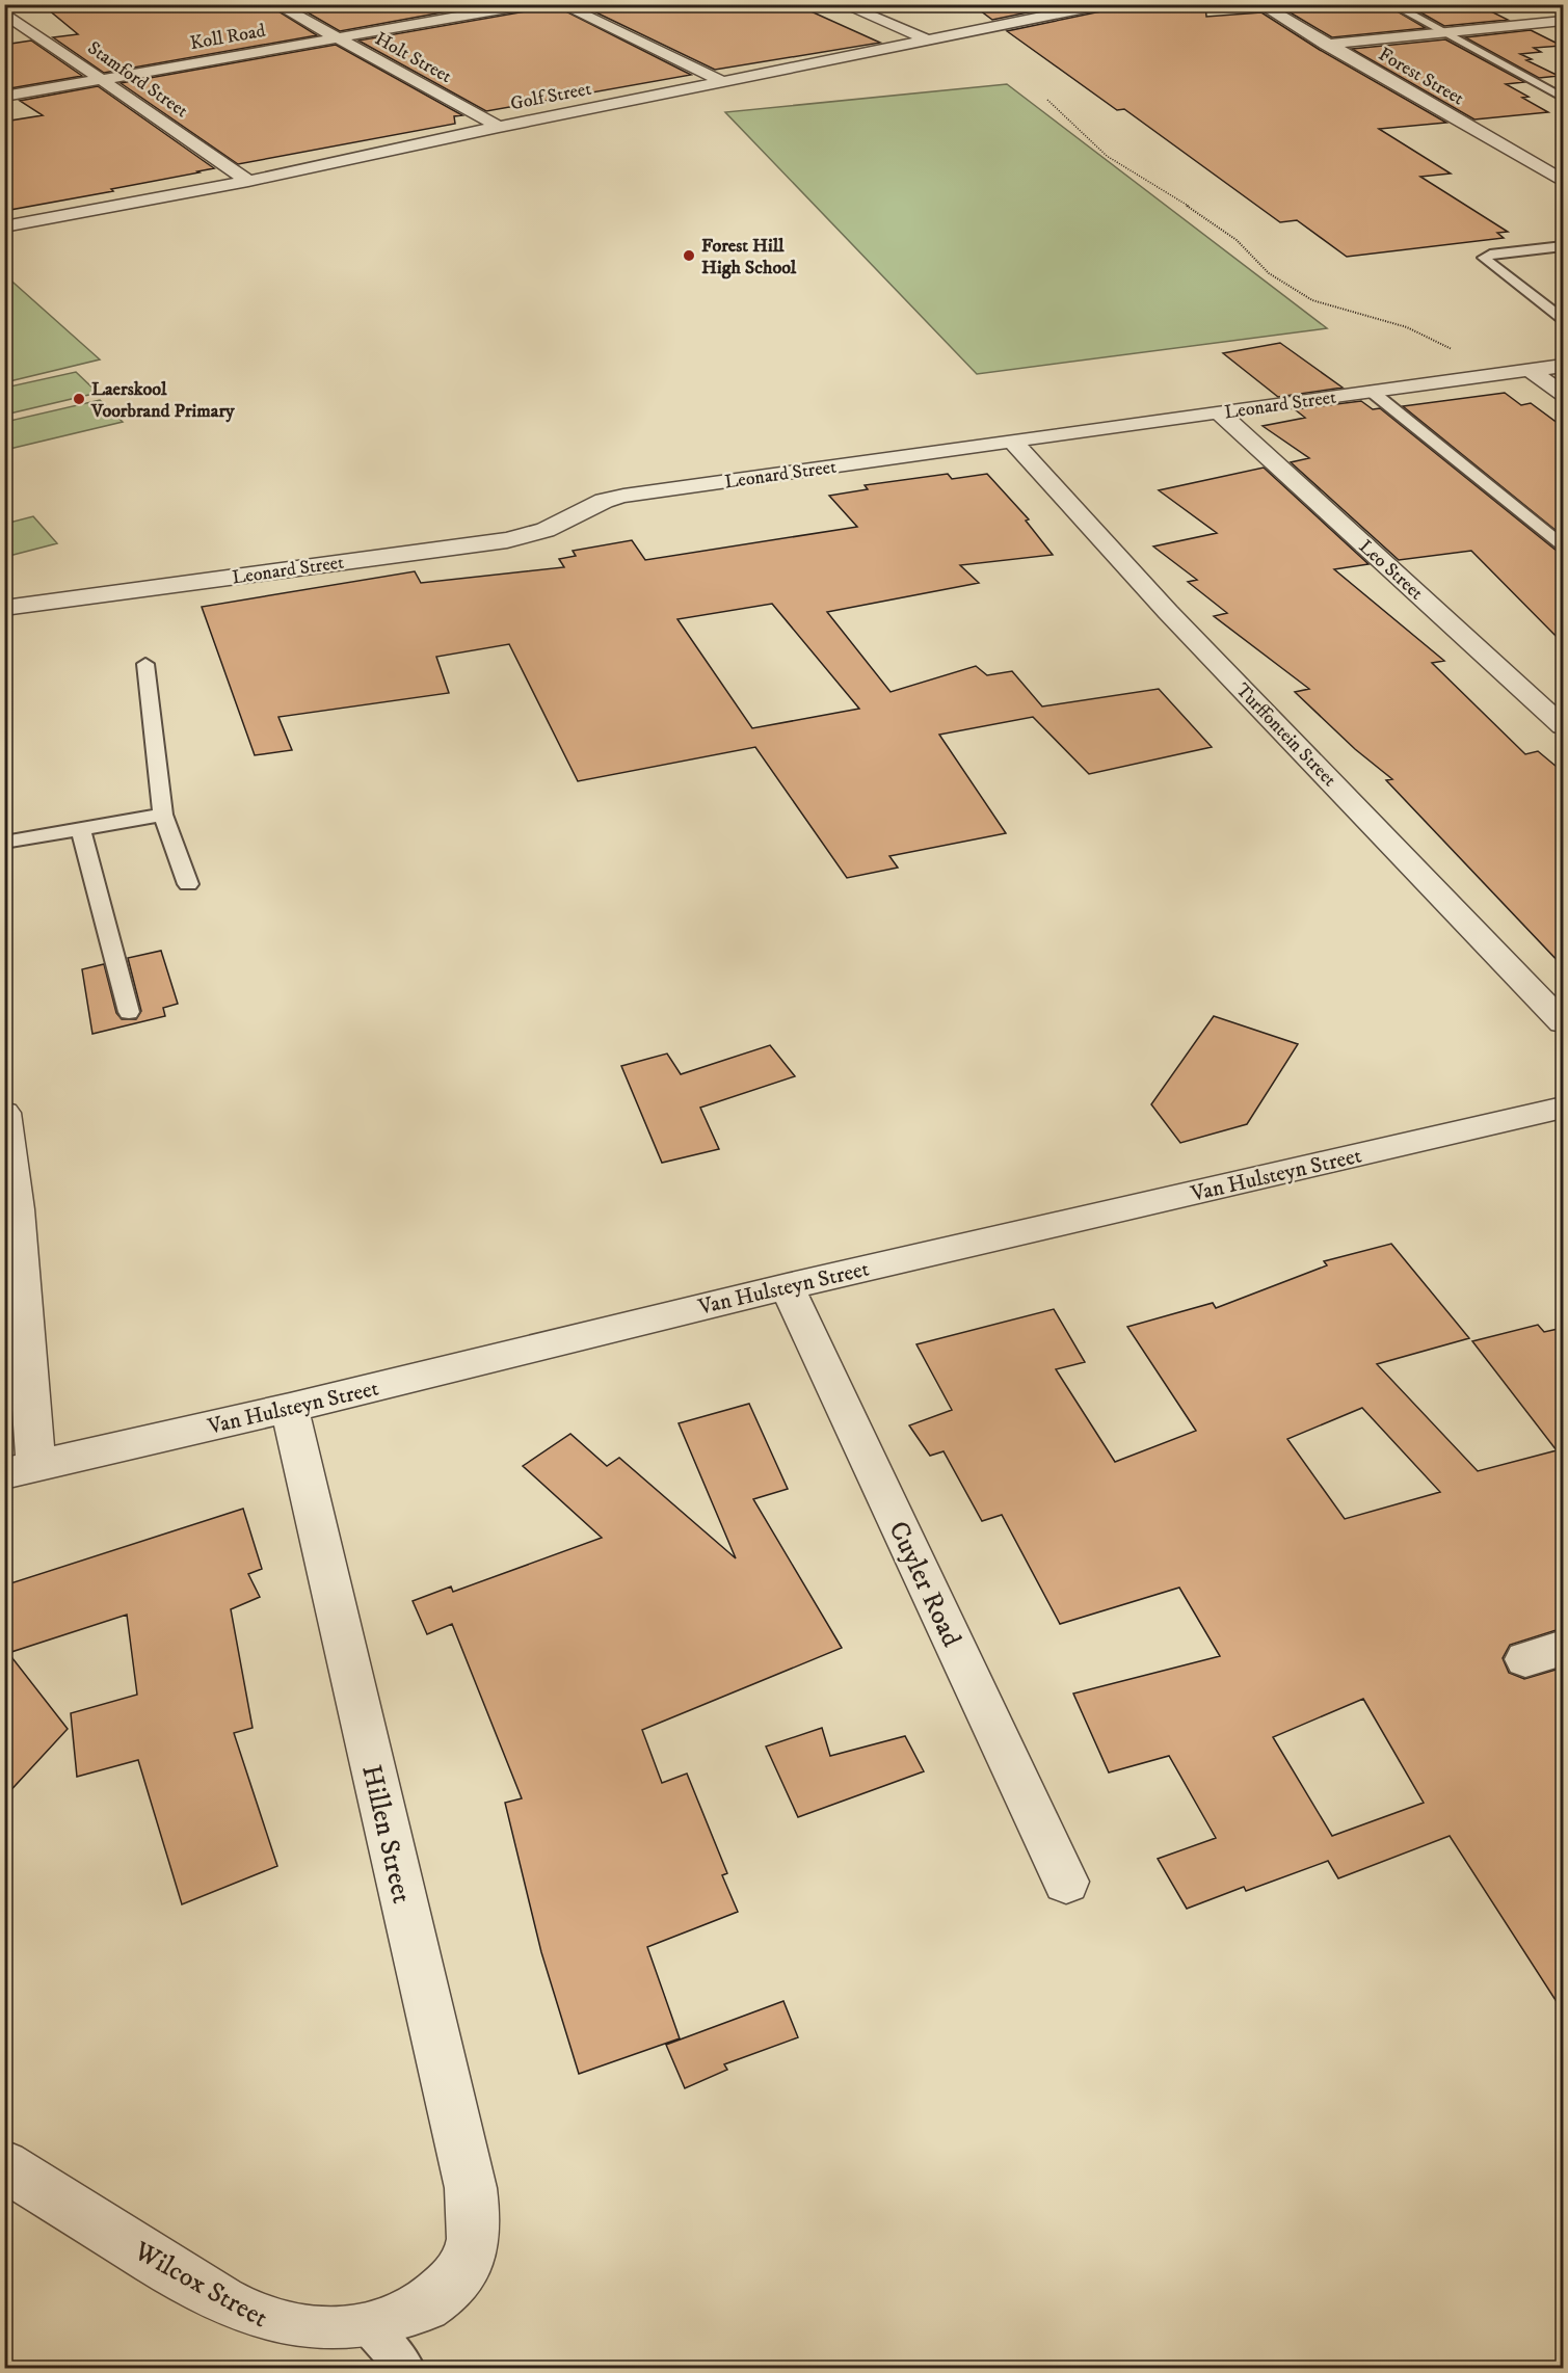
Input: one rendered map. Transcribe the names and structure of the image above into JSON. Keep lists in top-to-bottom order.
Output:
{
  "streets": {
    "street": [
      "Koll Road",
      "Holt Street",
      "Forest Street",
      "Stamford Street",
      "Golf Street",
      "Leonard Street",
      "Leo Street",
      "Turffontein Street",
      "Van Hulsteyn Street",
      "Cuyler Road",
      "Hillen Street",
      "Wilcox Street"
    ]
  },
  "crossings": [
    ["Koll Road", "Holt Street"],
    ["Koll Road", "Stamford Street"],
    ["Holt Street", "Golf Street"],
    ["Stamford Street", "Golf Street"],
    ["Leonard Street", "Leo Street"],
    ["Leonard Street", "Turffontein Street"],
    ["Van Hulsteyn Street", "Cuyler Road"],
    ["Van Hulsteyn Street", "Hillen Street"],
    ["Hillen Street", "Wilcox Street"]
  ],
  "places": ["Forest Hill High School", "Laerskool Voorbrand Primary"]
}
